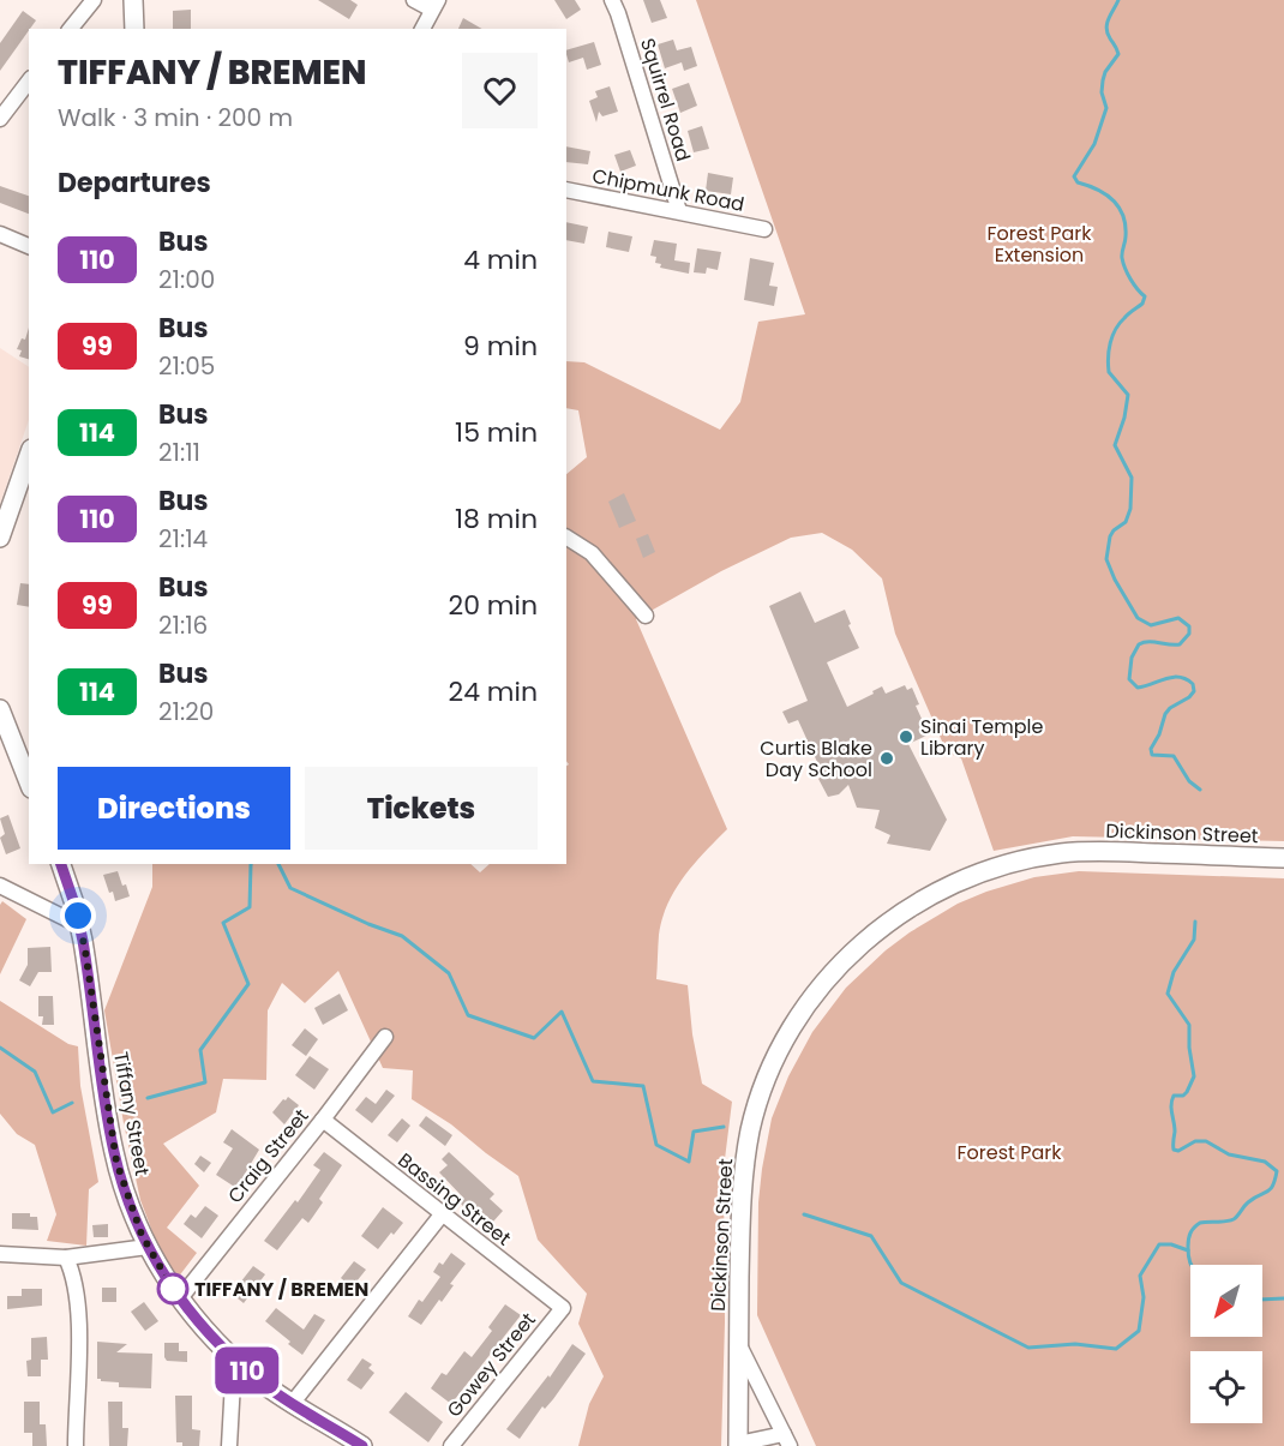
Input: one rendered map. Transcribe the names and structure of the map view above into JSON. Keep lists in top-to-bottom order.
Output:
{
  "streets": {
    "main road": ["Dickinson Street", "Tiffany Street"],
    "street": [
      "Squirrel Road",
      "Chipmunk Road",
      "Craig Street",
      "Bassing Street",
      "Gowey Street"
    ]
  },
  "crossings": [
    ["Squirrel Road", "Chipmunk Road"],
    ["Tiffany Street", "Craig Street"],
    ["Craig Street", "Bassing Street"],
    ["Bassing Street", "Gowey Street"]
  ],
  "parks": ["Forest Park Extension", "Forest Park"],
  "places": ["Sinai Temple Library", "Curtis Blake Day School", "TIFFANY / BREMEN"],
  "lines": ["bus line 110"],
  "north": "bottom left",
  "page": {
    "on_map": "110",
    "heading": [
      ["TIFFANY / BREMEN", "Walk · 3 min · 200 m"],
      "Departures"
    ],
    "list": [
      {
        "mark": "110",
        "name": "Bus",
        "note": "21:00",
        "value": "4 min"
      },
      {
        "mark": "99",
        "name": "Bus",
        "note": "21:05",
        "value": "9 min"
      },
      {
        "mark": "114",
        "name": "Bus",
        "note": "21:11",
        "value": "15 min"
      },
      {
        "mark": "110",
        "name": "Bus",
        "note": "21:14",
        "value": "18 min"
      },
      {
        "mark": "99",
        "name": "Bus",
        "note": "21:16",
        "value": "20 min"
      },
      {
        "mark": "114",
        "name": "Bus",
        "note": "21:20",
        "value": "24 min"
      }
    ],
    "buttons": ["Directions", "Tickets"]
  }
}
